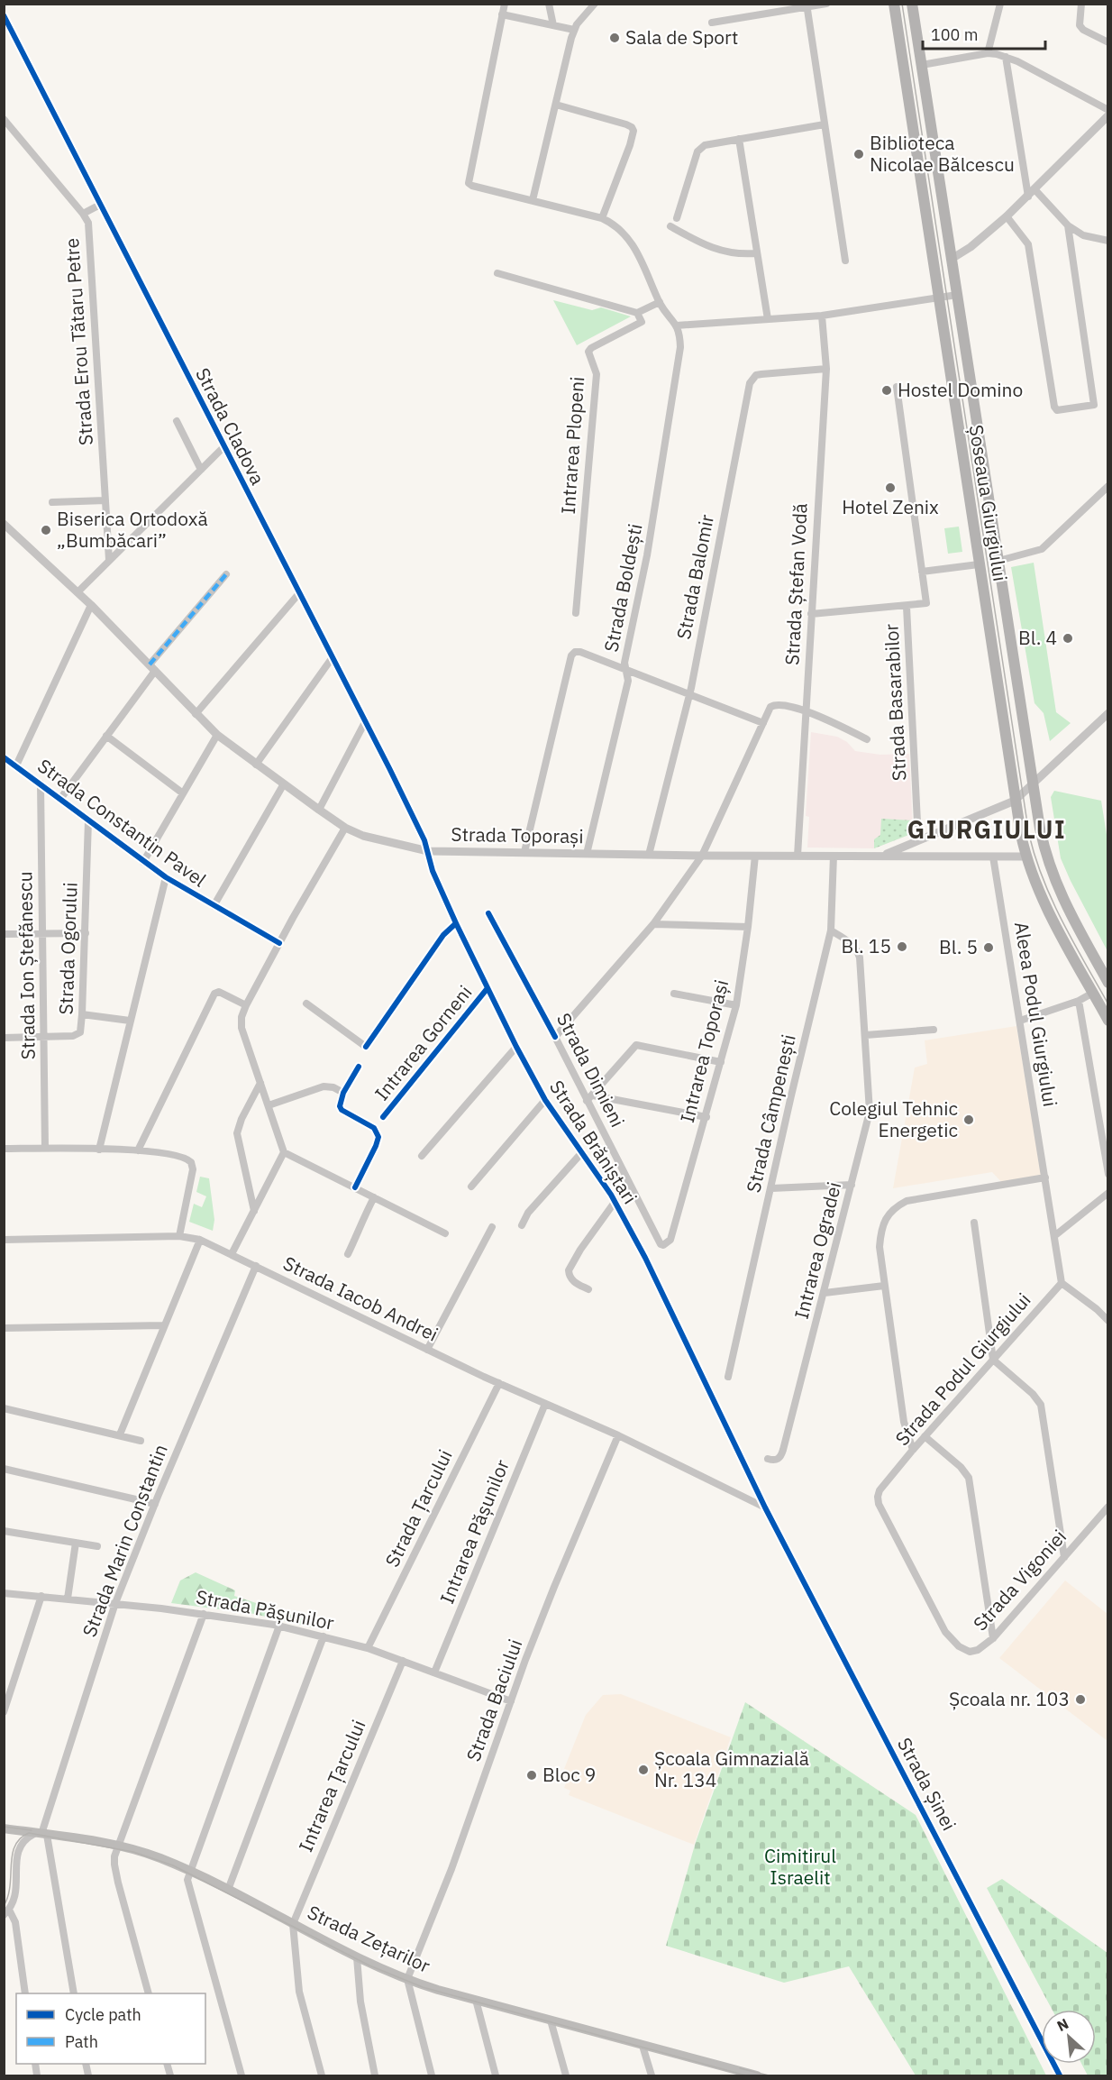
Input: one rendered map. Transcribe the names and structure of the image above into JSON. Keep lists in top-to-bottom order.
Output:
{
  "streets": {
    "main road": ["Șoseaua Giurgiului", "Strada Zețarilor"],
    "street": [
      "Strada Erou Tătaru Petre",
      "Strada Cladova",
      "Intrarea Plopeni",
      "Strada Balomir",
      "Strada Ștefan Vodă",
      "Strada Boldești",
      "Strada Basarabilor",
      "Strada Constantin Pavel",
      "Strada Toporași",
      "Strada Ogorului",
      "Strada Ion Ștefănescu",
      "Aleea Podul Giurgiului",
      "Intrarea Gorneni",
      "Intrarea Toporași",
      "Strada Dimieni",
      "Strada Câmpenești",
      "Strada Brăniștari",
      "Intrarea Ogradei",
      "Strada Iacob Andrei",
      "Strada Podul Giurgiului",
      "Strada Țarcului",
      "Intrarea Pășunilor",
      "Strada Marin Constantin",
      "Strada Vigoniei",
      "Strada Pășunilor",
      "Strada Baciului",
      "Strada Șinei",
      "Intrarea Țarcului"
    ]
  },
  "crossings": [
    ["Strada Cladova", "Strada Toporași"],
    ["Strada Cladova", "Strada Brăniștari"],
    ["Șoseaua Giurgiului", "Strada Toporași"],
    ["Strada Balomir", "Strada Ștefan Vodă"],
    ["Strada Balomir", "Strada Toporași"],
    ["Strada Ștefan Vodă", "Strada Toporași"],
    ["Strada Boldești", "Strada Toporași"],
    ["Strada Basarabilor", "Strada Toporași"],
    ["Strada Constantin Pavel", "Strada Ogorului"],
    ["Strada Constantin Pavel", "Strada Ion Ștefănescu"],
    ["Strada Toporași", "Aleea Podul Giurgiului"],
    ["Strada Toporași", "Intrarea Toporași"],
    ["Strada Toporași", "Strada Câmpenești"],
    ["Strada Toporași", "Strada Brăniștari"],
    ["Strada Ogorului", "Strada Ion Ștefănescu"],
    ["Intrarea Gorneni", "Strada Brăniștari"],
    ["Intrarea Toporași", "Strada Dimieni"],
    ["Strada Câmpenești", "Intrarea Ogradei"],
    ["Strada Brăniștari", "Strada Iacob Andrei"],
    ["Strada Brăniștari", "Strada Șinei"],
    ["Strada Iacob Andrei", "Strada Țarcului"],
    ["Strada Iacob Andrei", "Intrarea Pășunilor"],
    ["Strada Iacob Andrei", "Strada Marin Constantin"],
    ["Strada Iacob Andrei", "Strada Baciului"],
    ["Strada Iacob Andrei", "Strada Șinei"],
    ["Strada Podul Giurgiului", "Strada Vigoniei"],
    ["Strada Țarcului", "Strada Pășunilor"],
    ["Intrarea Pășunilor", "Strada Pășunilor"],
    ["Strada Marin Constantin", "Strada Pășunilor"],
    ["Strada Marin Constantin", "Strada Zețarilor"],
    ["Strada Pășunilor", "Strada Baciului"],
    ["Strada Pășunilor", "Intrarea Țarcului"],
    ["Strada Baciului", "Strada Zețarilor"],
    ["Intrarea Țarcului", "Strada Zețarilor"]
  ],
  "districts": ["GIURGIULUI"],
  "parks": ["Cimitirul Israelit"],
  "places": [
    "Sala de Sport",
    "Biblioteca Nicolae Bălcescu",
    "Hostel Domino",
    "Hotel Zenix",
    "Biserica Ortodoxă „Bumbăcari”",
    "Bl. 4",
    "Bl. 15",
    "Bl. 5",
    "Colegiul Tehnic Energetic",
    "Școala nr. 103",
    "Școala Gimnazială Nr. 134",
    "Bloc 9"
  ],
  "legend": ["Cycle path", "Path"],
  "scale_bar": "100 m",
  "north": "top left"
}
